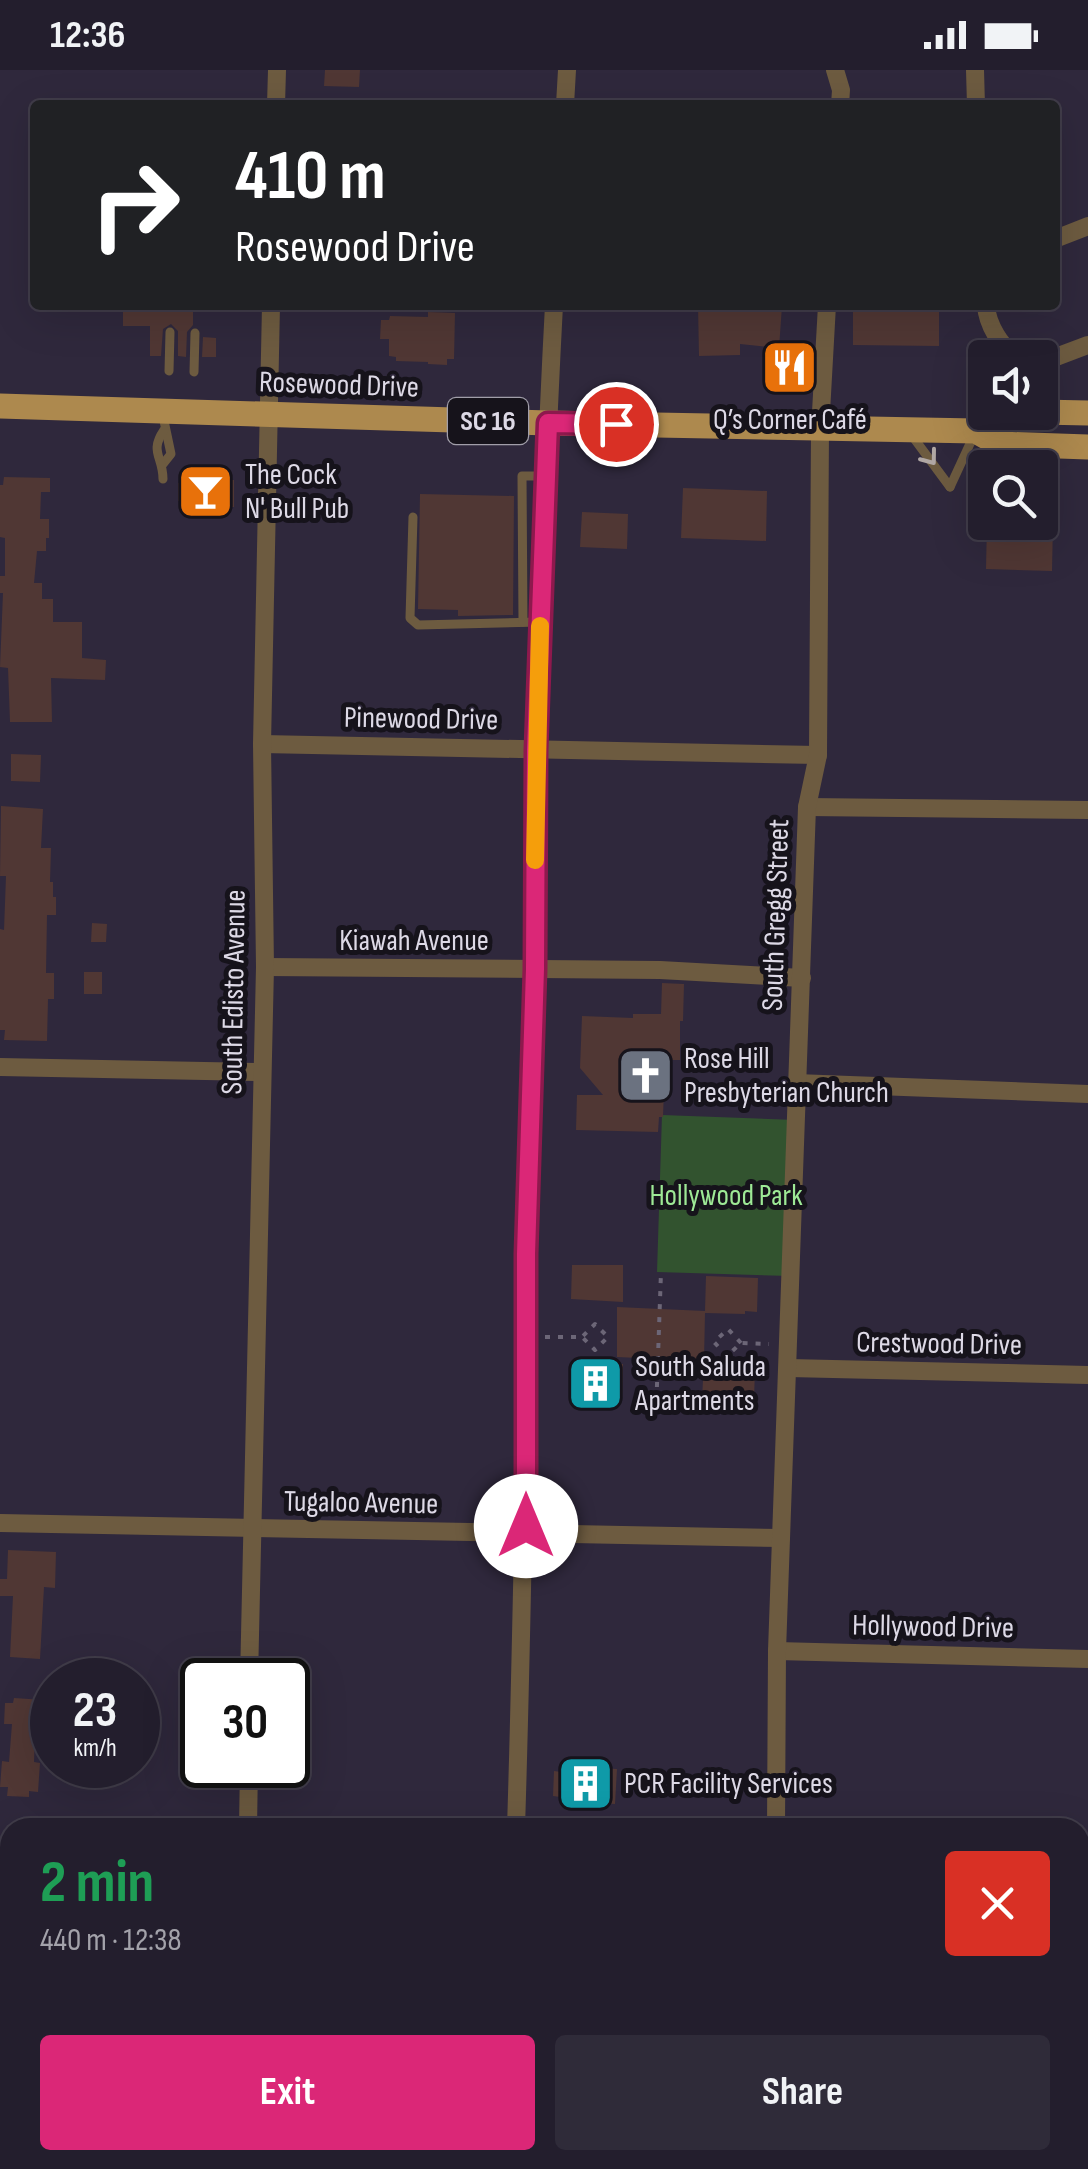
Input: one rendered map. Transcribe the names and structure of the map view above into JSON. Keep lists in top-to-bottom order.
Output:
{
  "streets": {
    "main road": ["Rosewood Drive", "SC 16"],
    "street": [
      "Pinewood Drive",
      "South Gregg Street",
      "Kiawah Avenue",
      "South Edisto Avenue",
      "Crestwood Drive",
      "Tugaloo Avenue",
      "Hollywood Drive"
    ]
  },
  "crossings": [
    ["Rosewood Drive", "South Gregg Street"],
    ["Rosewood Drive", "South Edisto Avenue"],
    ["Pinewood Drive", "South Gregg Street"],
    ["Pinewood Drive", "South Edisto Avenue"],
    ["South Gregg Street", "Kiawah Avenue"],
    ["South Gregg Street", "Crestwood Drive"],
    ["South Gregg Street", "Tugaloo Avenue"],
    ["South Gregg Street", "Hollywood Drive"],
    ["Kiawah Avenue", "South Edisto Avenue"],
    ["South Edisto Avenue", "Tugaloo Avenue"]
  ],
  "parks": ["Hollywood Park"],
  "places": {
    "restaurant": ["Q’s Corner Café"],
    "bar": ["The Cock N' Bull Pub"],
    "church": ["Rose Hill Presbyterian Church"],
    "building": ["South Saluda Apartments", "PCR Facility Services"]
  },
  "page": {
    "status": "12:36",
    "turn": ["410 m", "Rosewood Drive"],
    "speed": "23 km/h",
    "limit": "30",
    "heading": ["2 min", "440 m · 12:38"],
    "buttons": ["Exit", "Share"]
  }
}
